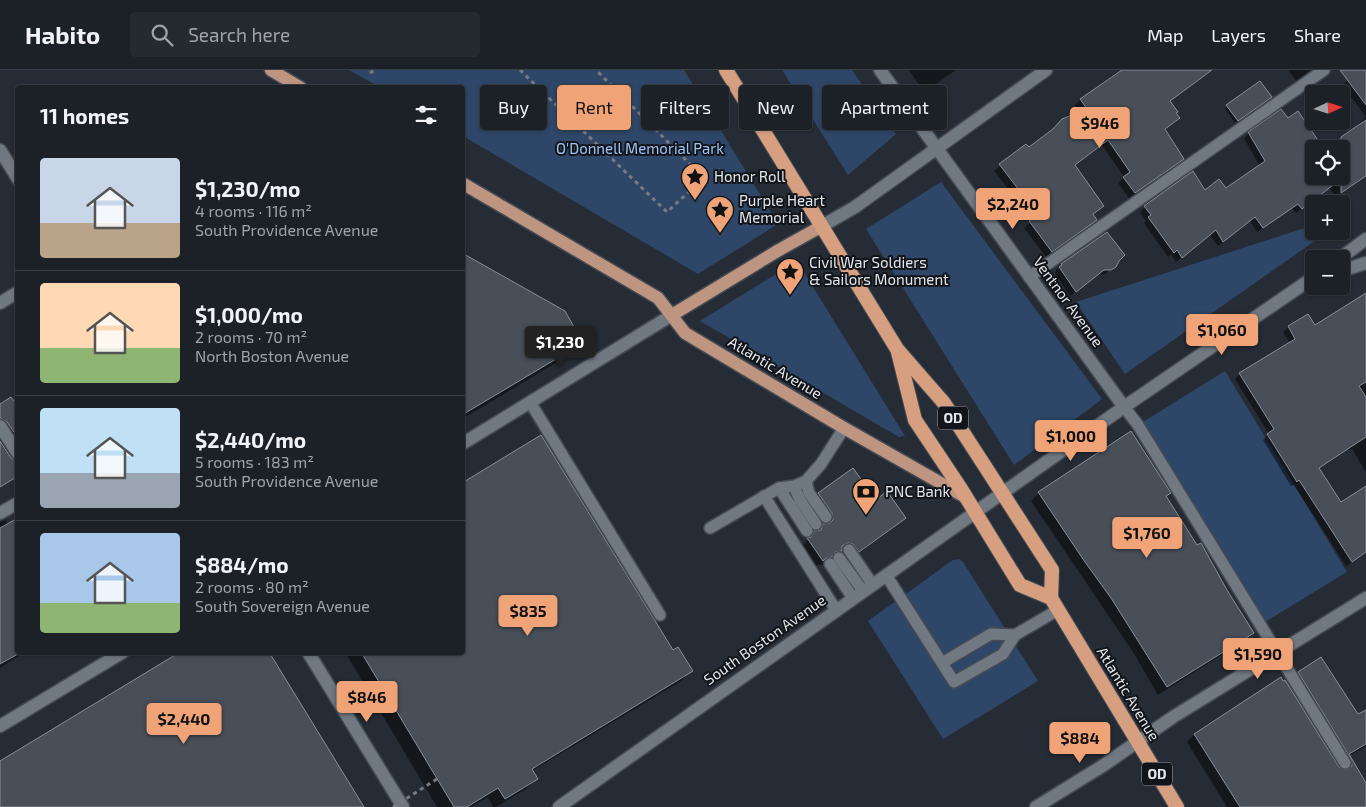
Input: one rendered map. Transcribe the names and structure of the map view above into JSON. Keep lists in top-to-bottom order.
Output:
{
  "streets": {
    "highway": ["Atlantic Avenue", "OD"],
    "street": ["Ventnor Avenue", "South Boston Avenue"]
  },
  "crossings": [
    ["Ventnor Avenue", "South Boston Avenue"],
    ["Atlantic Avenue", "OD"],
    ["OD", "South Boston Avenue"]
  ],
  "parks": ["O'Donnell Memorial Park"],
  "places": {
    "place": ["Honor Roll", "Purple Heart Memorial", "Civil War Soldiers & Sailors Monument"],
    "bank": ["PNC Bank"]
  },
  "north": "right",
  "page": {
    "header": "Habito",
    "search": "Search here",
    "nav": ["Map", "Layers", "Share"],
    "map_buttons": ["+", "−"],
    "chip": [
      "Buy",
      "Rent",
      "Filters",
      "New",
      "Apartment"
    ],
    "heading": "11 homes",
    "price": [
      "$946",
      "$2,240",
      "$1,060",
      "$1,230",
      "$1,000",
      "$1,760",
      "$835",
      "$1,590",
      "$846",
      "$2,440",
      "$884"
    ],
    "list": [
      {
        "name": "$1,230/mo",
        "note": "4 rooms · 116 m² · South Providence Avenue"
      },
      {
        "name": "$1,000/mo",
        "note": "2 rooms · 70 m² · North Boston Avenue"
      },
      {
        "name": "$2,440/mo",
        "note": "5 rooms · 183 m² · South Providence Avenue"
      },
      {
        "name": "$884/mo",
        "note": "2 rooms · 80 m² · South Sovereign Avenue"
      }
    ]
  }
}
